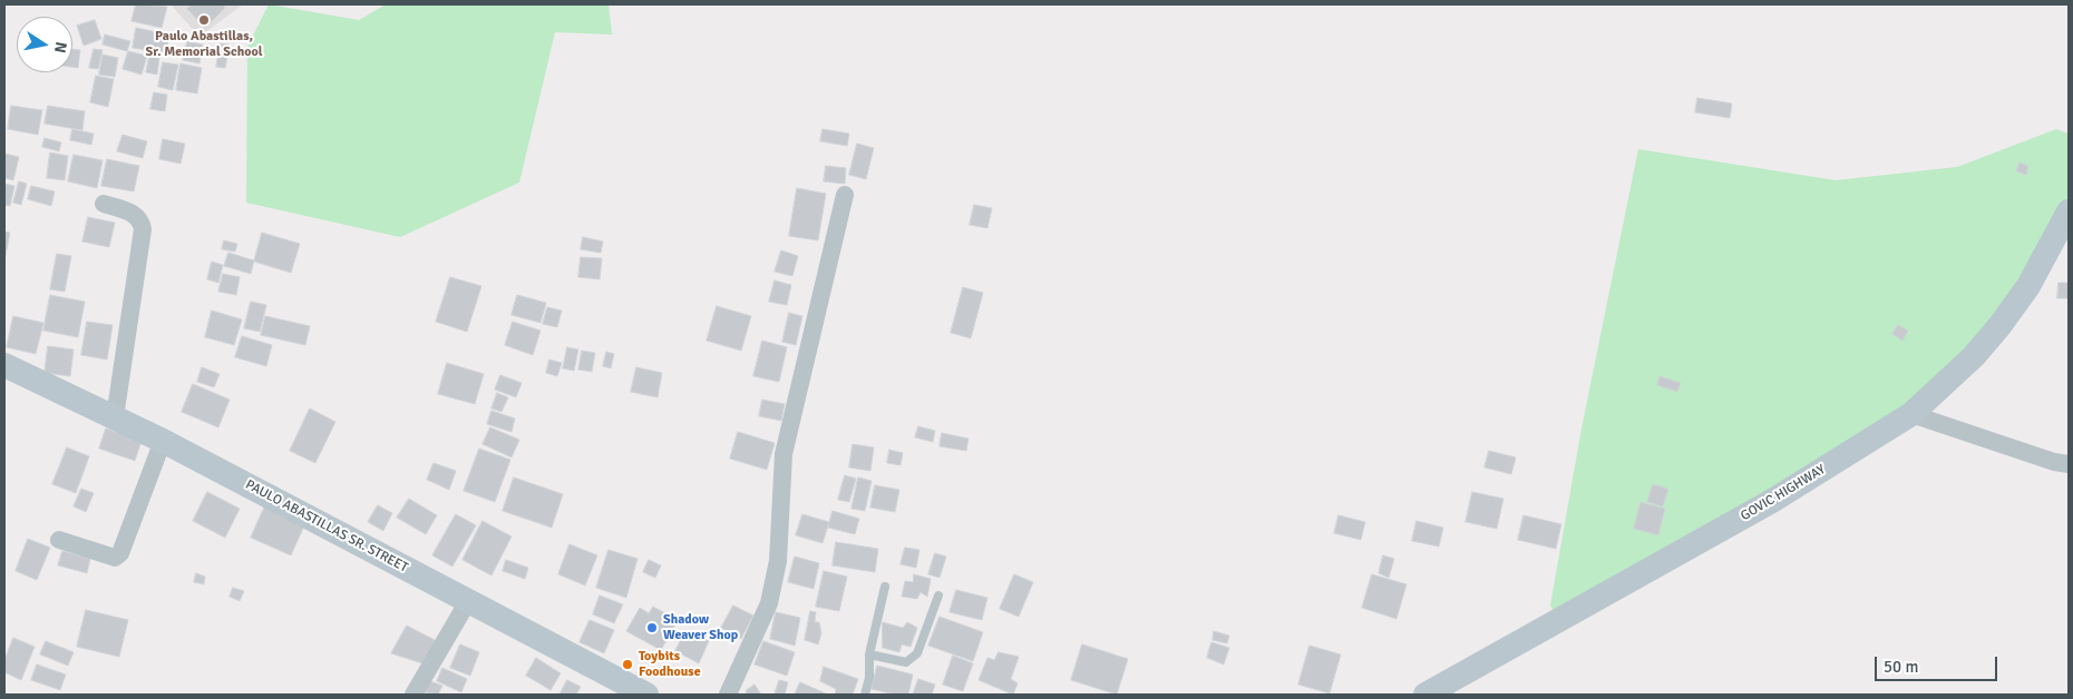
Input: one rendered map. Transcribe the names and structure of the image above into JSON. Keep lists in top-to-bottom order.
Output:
{
  "streets": {
    "main road": ["GOVIC HIGHWAY", "PAULO ABASTILLAS SR. STREET"]
  },
  "places": ["Paulo Abastillas, Sr. Memorial School", "Shadow Weaver Shop", "Toybits Foodhouse"],
  "scale_bar": "50 m",
  "north": "right"
}
